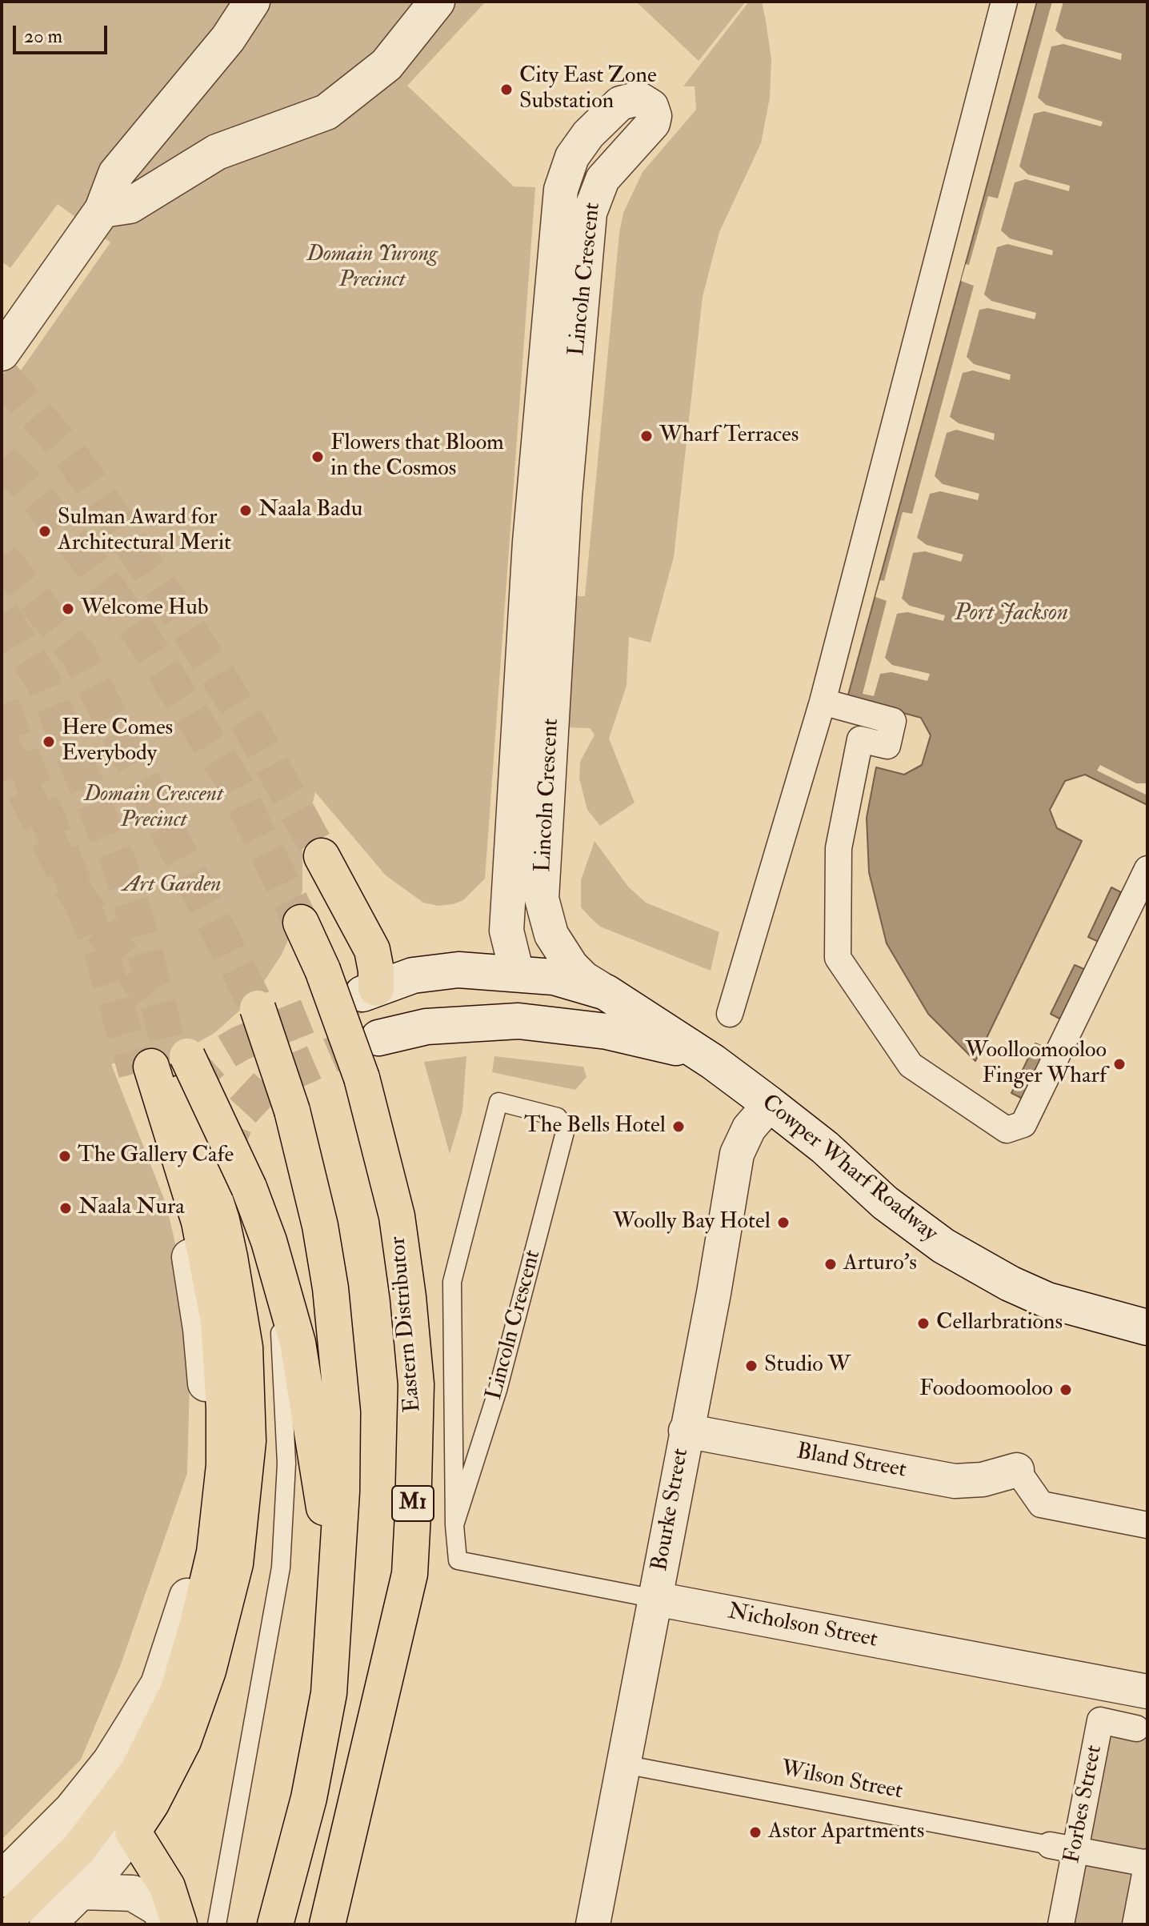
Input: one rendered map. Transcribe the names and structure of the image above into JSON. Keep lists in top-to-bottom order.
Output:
{
  "streets": {
    "main road": ["Eastern Distributor", "M1"],
    "street": [
      "Lincoln Crescent",
      "Cowper Wharf Roadway",
      "Bland Street",
      "Bourke Street",
      "Nicholson Street",
      "Forbes Street"
    ],
    "lane": ["Wilson Street"]
  },
  "crossings": [
    ["Lincoln Crescent", "Cowper Wharf Roadway"],
    ["Lincoln Crescent", "Nicholson Street"],
    ["Cowper Wharf Roadway", "Bourke Street"],
    ["Bland Street", "Bourke Street"],
    ["Bourke Street", "Nicholson Street"],
    ["Bourke Street", "Wilson Street"],
    ["Nicholson Street", "Forbes Street"],
    ["Wilson Street", "Forbes Street"]
  ],
  "water": ["Port Jackson"],
  "parks": ["Domain Yurong Precinct", "Domain Crescent Precinct", "Art Garden"],
  "places": [
    "City East Zone Substation",
    "Wharf Terraces",
    "Flowers that Bloom in the Cosmos",
    "Naala Badu",
    "Sulman Award for Architectural Merit",
    "Welcome Hub",
    "Here Comes Everybody",
    "Woolloomooloo Finger Wharf",
    "The Bells Hotel",
    "The Gallery Cafe",
    "Naala Nura",
    "Woolly Bay Hotel",
    "Arturo’s",
    "Cellarbrations",
    "Studio W",
    "Foodoomooloo",
    "Astor Apartments"
  ],
  "scale_bar": "20 m"
}
